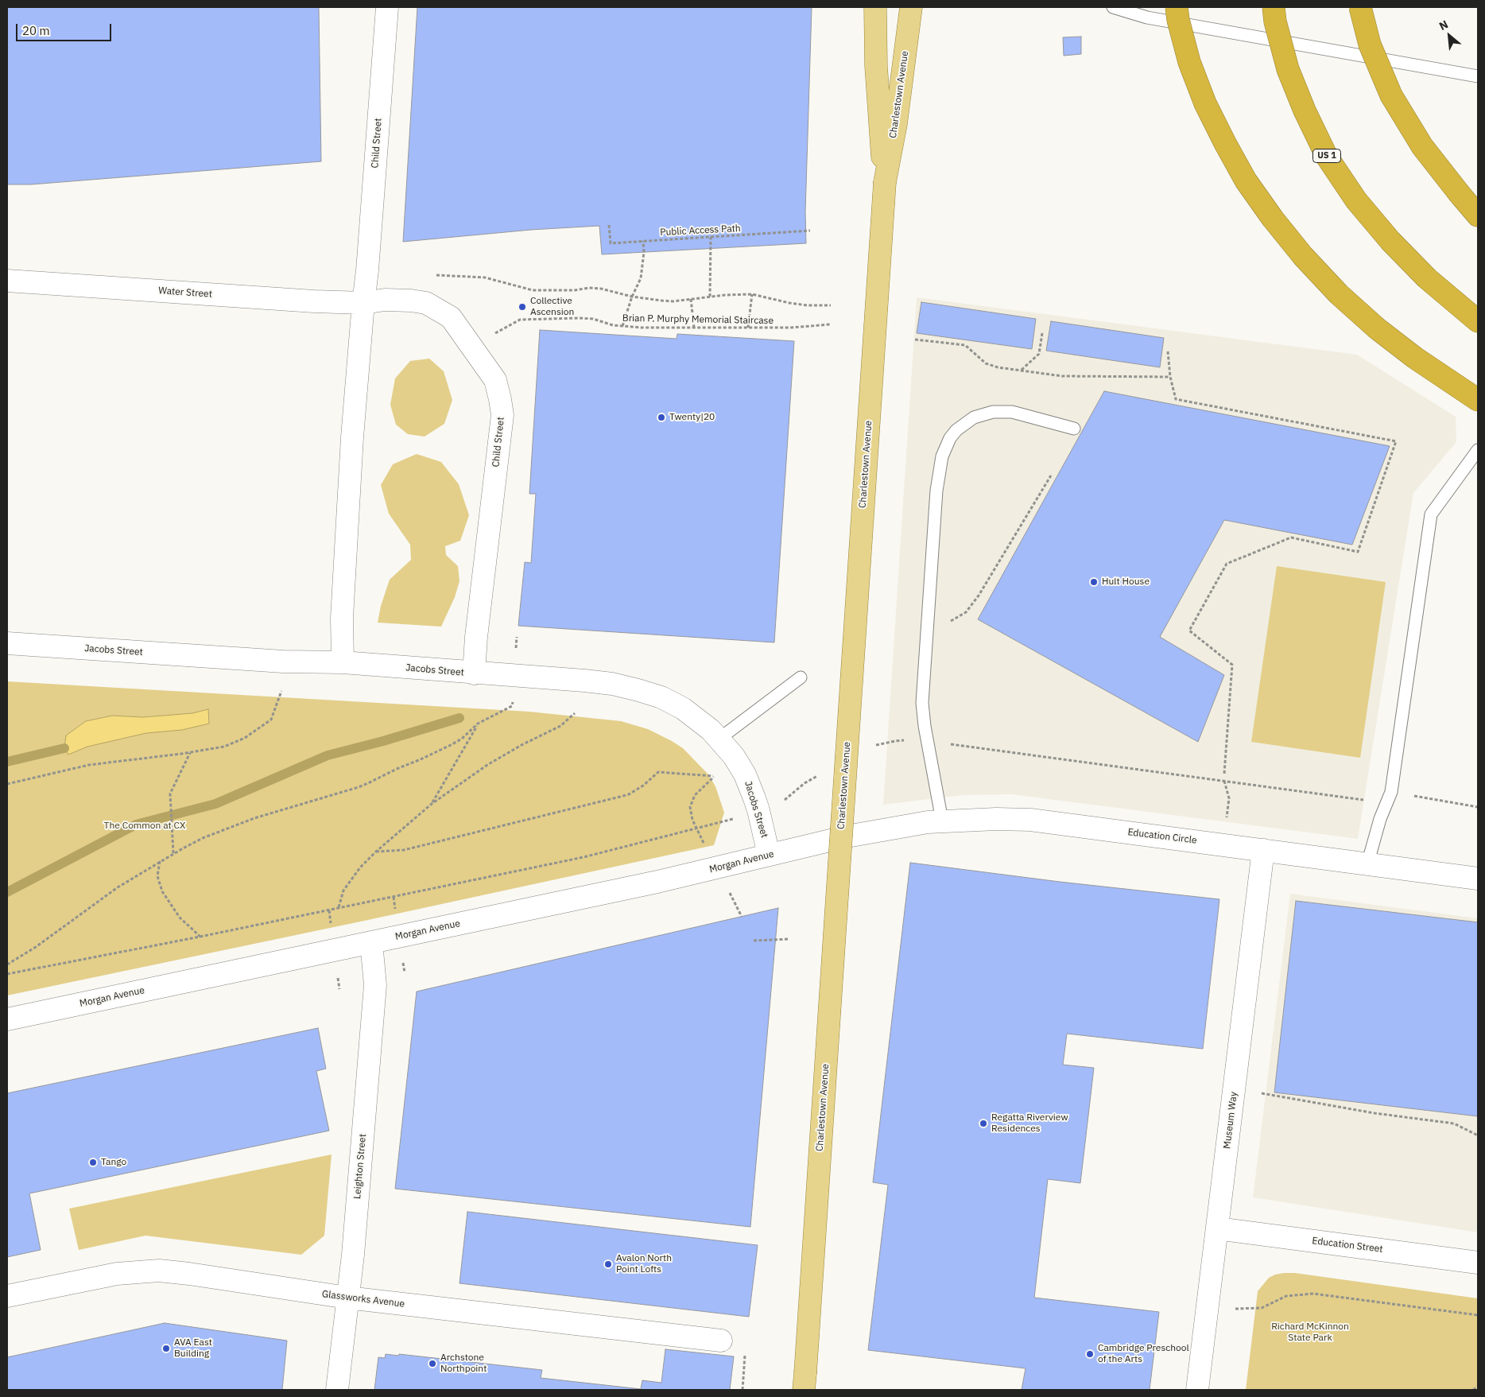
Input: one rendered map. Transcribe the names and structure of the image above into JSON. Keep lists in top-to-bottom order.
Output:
{
  "streets": {
    "highway": ["US 1"],
    "main road": ["Charlestown Avenue"],
    "street": [
      "Child Street",
      "Water Street",
      "Jacobs Street",
      "Education Circle",
      "Morgan Avenue",
      "Museum Way",
      "Leighton Street",
      "Education Street",
      "Glassworks Avenue"
    ],
    "path": ["Public Access Path", "Brian P. Murphy Memorial Staircase"]
  },
  "crossings": [
    ["Child Street", "Water Street"],
    ["Child Street", "Jacobs Street"],
    ["Jacobs Street", "Morgan Avenue"],
    ["Education Circle", "Morgan Avenue"],
    ["Education Circle", "Museum Way"],
    ["Morgan Avenue", "Leighton Street"],
    ["Museum Way", "Education Street"],
    ["Leighton Street", "Glassworks Avenue"]
  ],
  "parks": ["The Common at CX", "Richard McKinnon State Park"],
  "places": [
    "Collective Ascension",
    "Twenty|20",
    "Hult House",
    "Regatta Riverview Residences",
    "Tango",
    "Avalon North Point Lofts",
    "AVA East Building",
    "Cambridge Preschool of the Arts",
    "Archstone Northpoint"
  ],
  "scale_bar": "20 m",
  "north": "top left"
}
